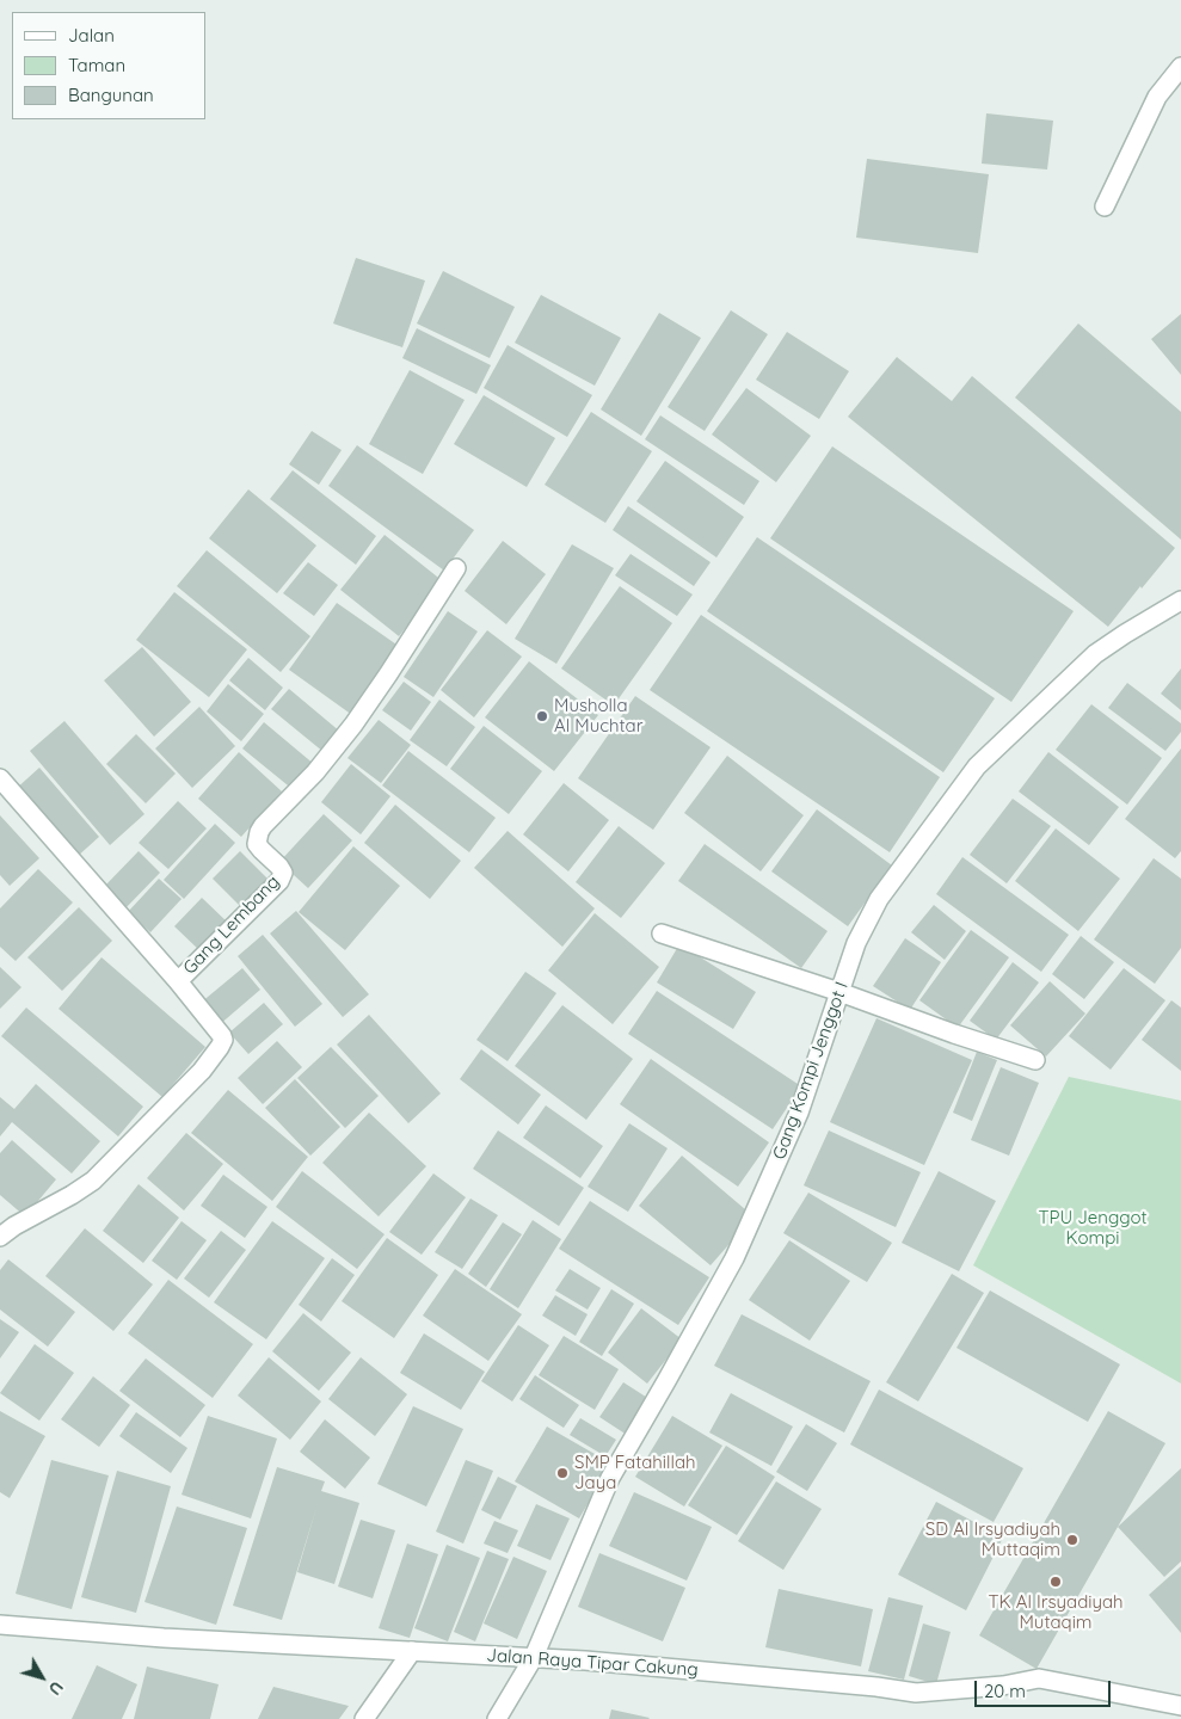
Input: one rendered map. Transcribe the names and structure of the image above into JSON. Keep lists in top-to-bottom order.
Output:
{
  "streets": {
    "street": ["Gang Lembang", "Gang Kompi Jenggot I", "Jalan Raya Tipar Cakung"]
  },
  "crossings": [
    ["Gang Kompi Jenggot I", "Jalan Raya Tipar Cakung"]
  ],
  "parks": ["TPU Jenggot Kompi"],
  "places": [
    "Musholla Al Muchtar",
    "SMP Fatahillah Jaya",
    "SD Al Irsyadiyah Muttaqim",
    "TK Al Irsyadiyah Mutaqim"
  ],
  "legend": ["Jalan", "Taman", "Bangunan"],
  "scale_bar": "20 m",
  "north": "bottom right"
}
